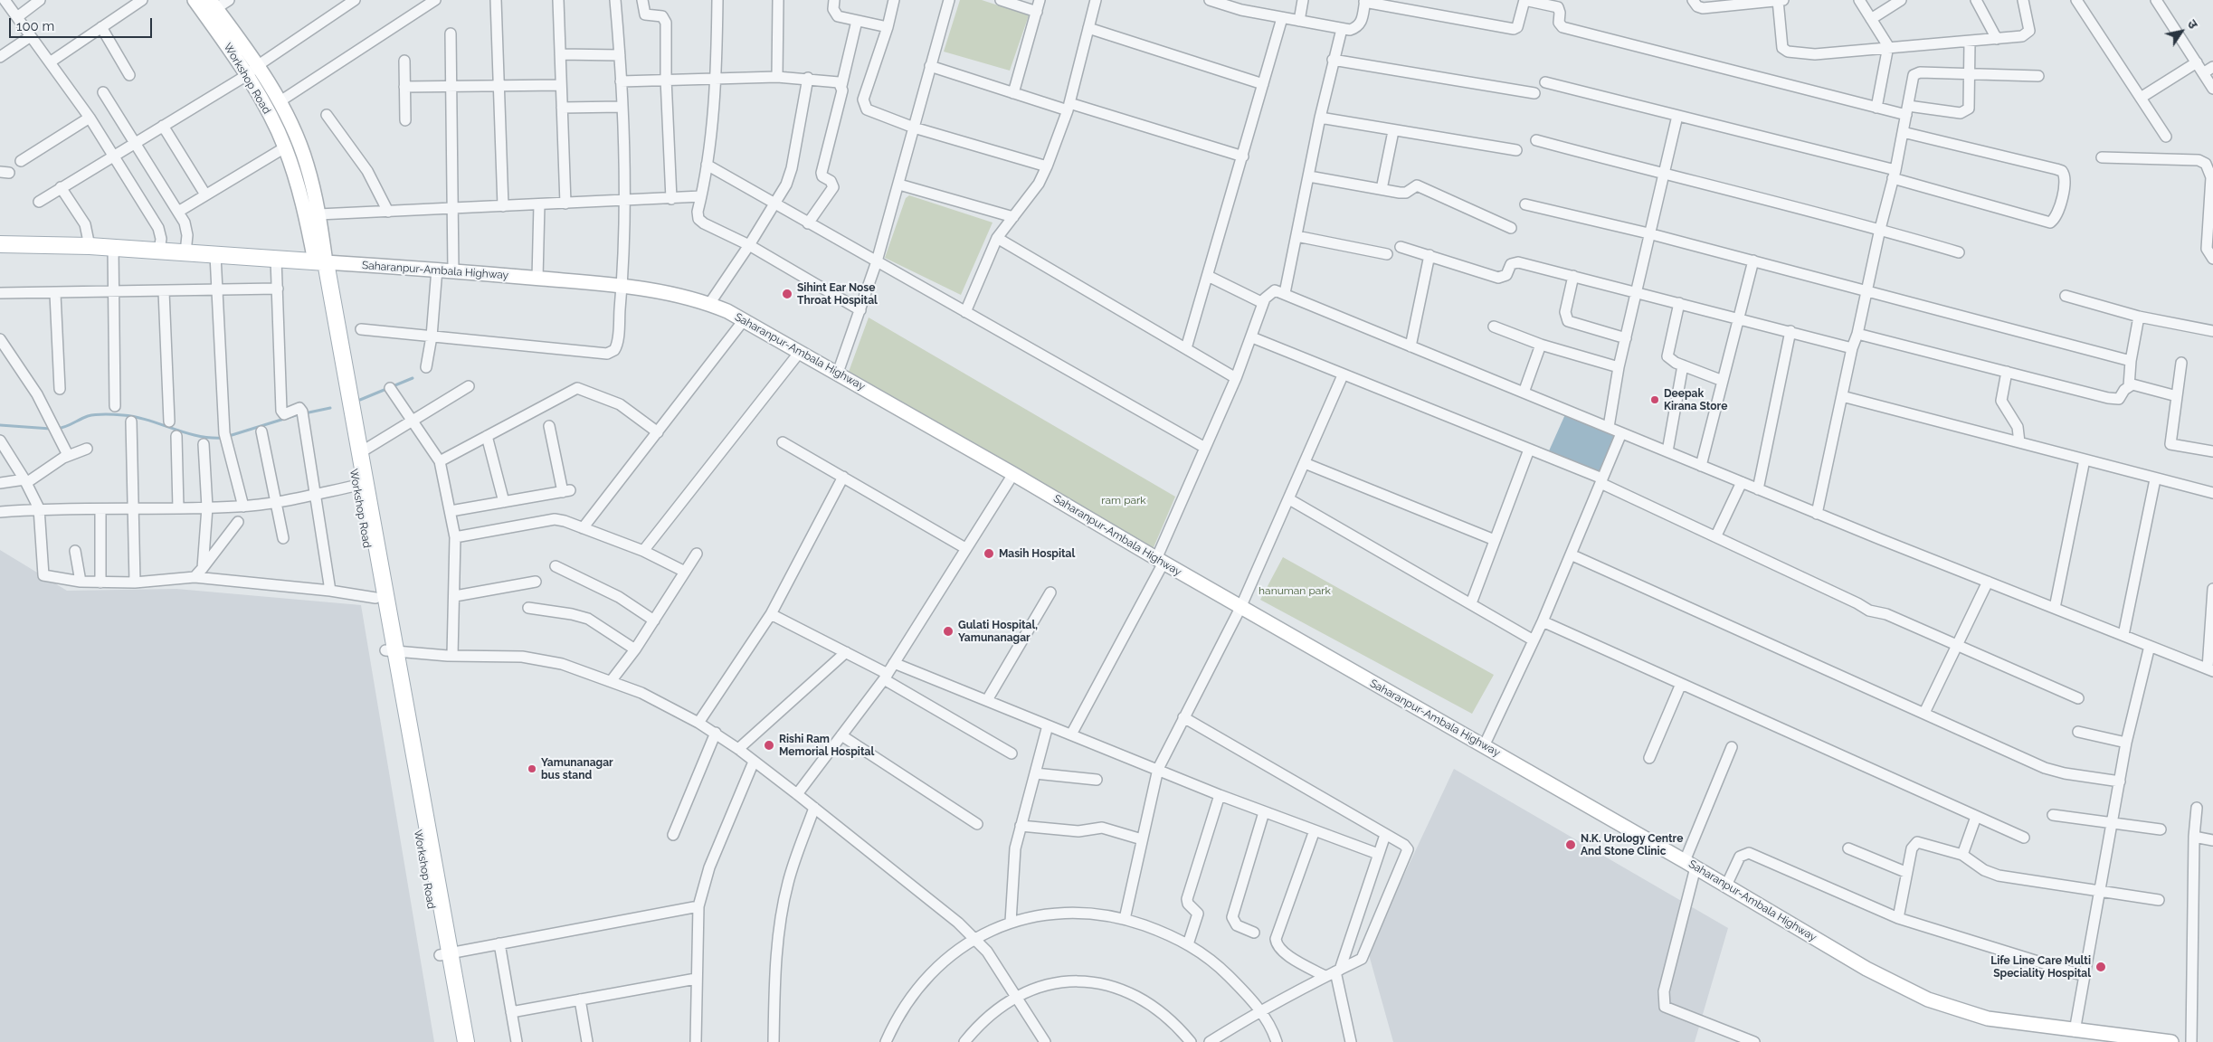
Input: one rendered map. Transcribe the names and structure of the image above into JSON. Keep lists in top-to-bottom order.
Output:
{
  "streets": {
    "main road": ["Workshop Road", "Saharanpur-Ambala Highway"]
  },
  "crossings": [
    ["Workshop Road", "Saharanpur-Ambala Highway"]
  ],
  "parks": ["ram park", "hanuman park"],
  "places": [
    "Sihint Ear Nose Throat Hospital",
    "Deepak Kirana Store",
    "Masih Hospital",
    "Gulati Hospital, Yamunanagar",
    "Rishi Ram Memorial Hospital",
    "Yamunanagar bus stand",
    "N.K. Urology Centre And Stone Clinic",
    "Life Line Care Multi Speciality Hospital"
  ],
  "scale_bar": "100 m",
  "north": "top right"
}
